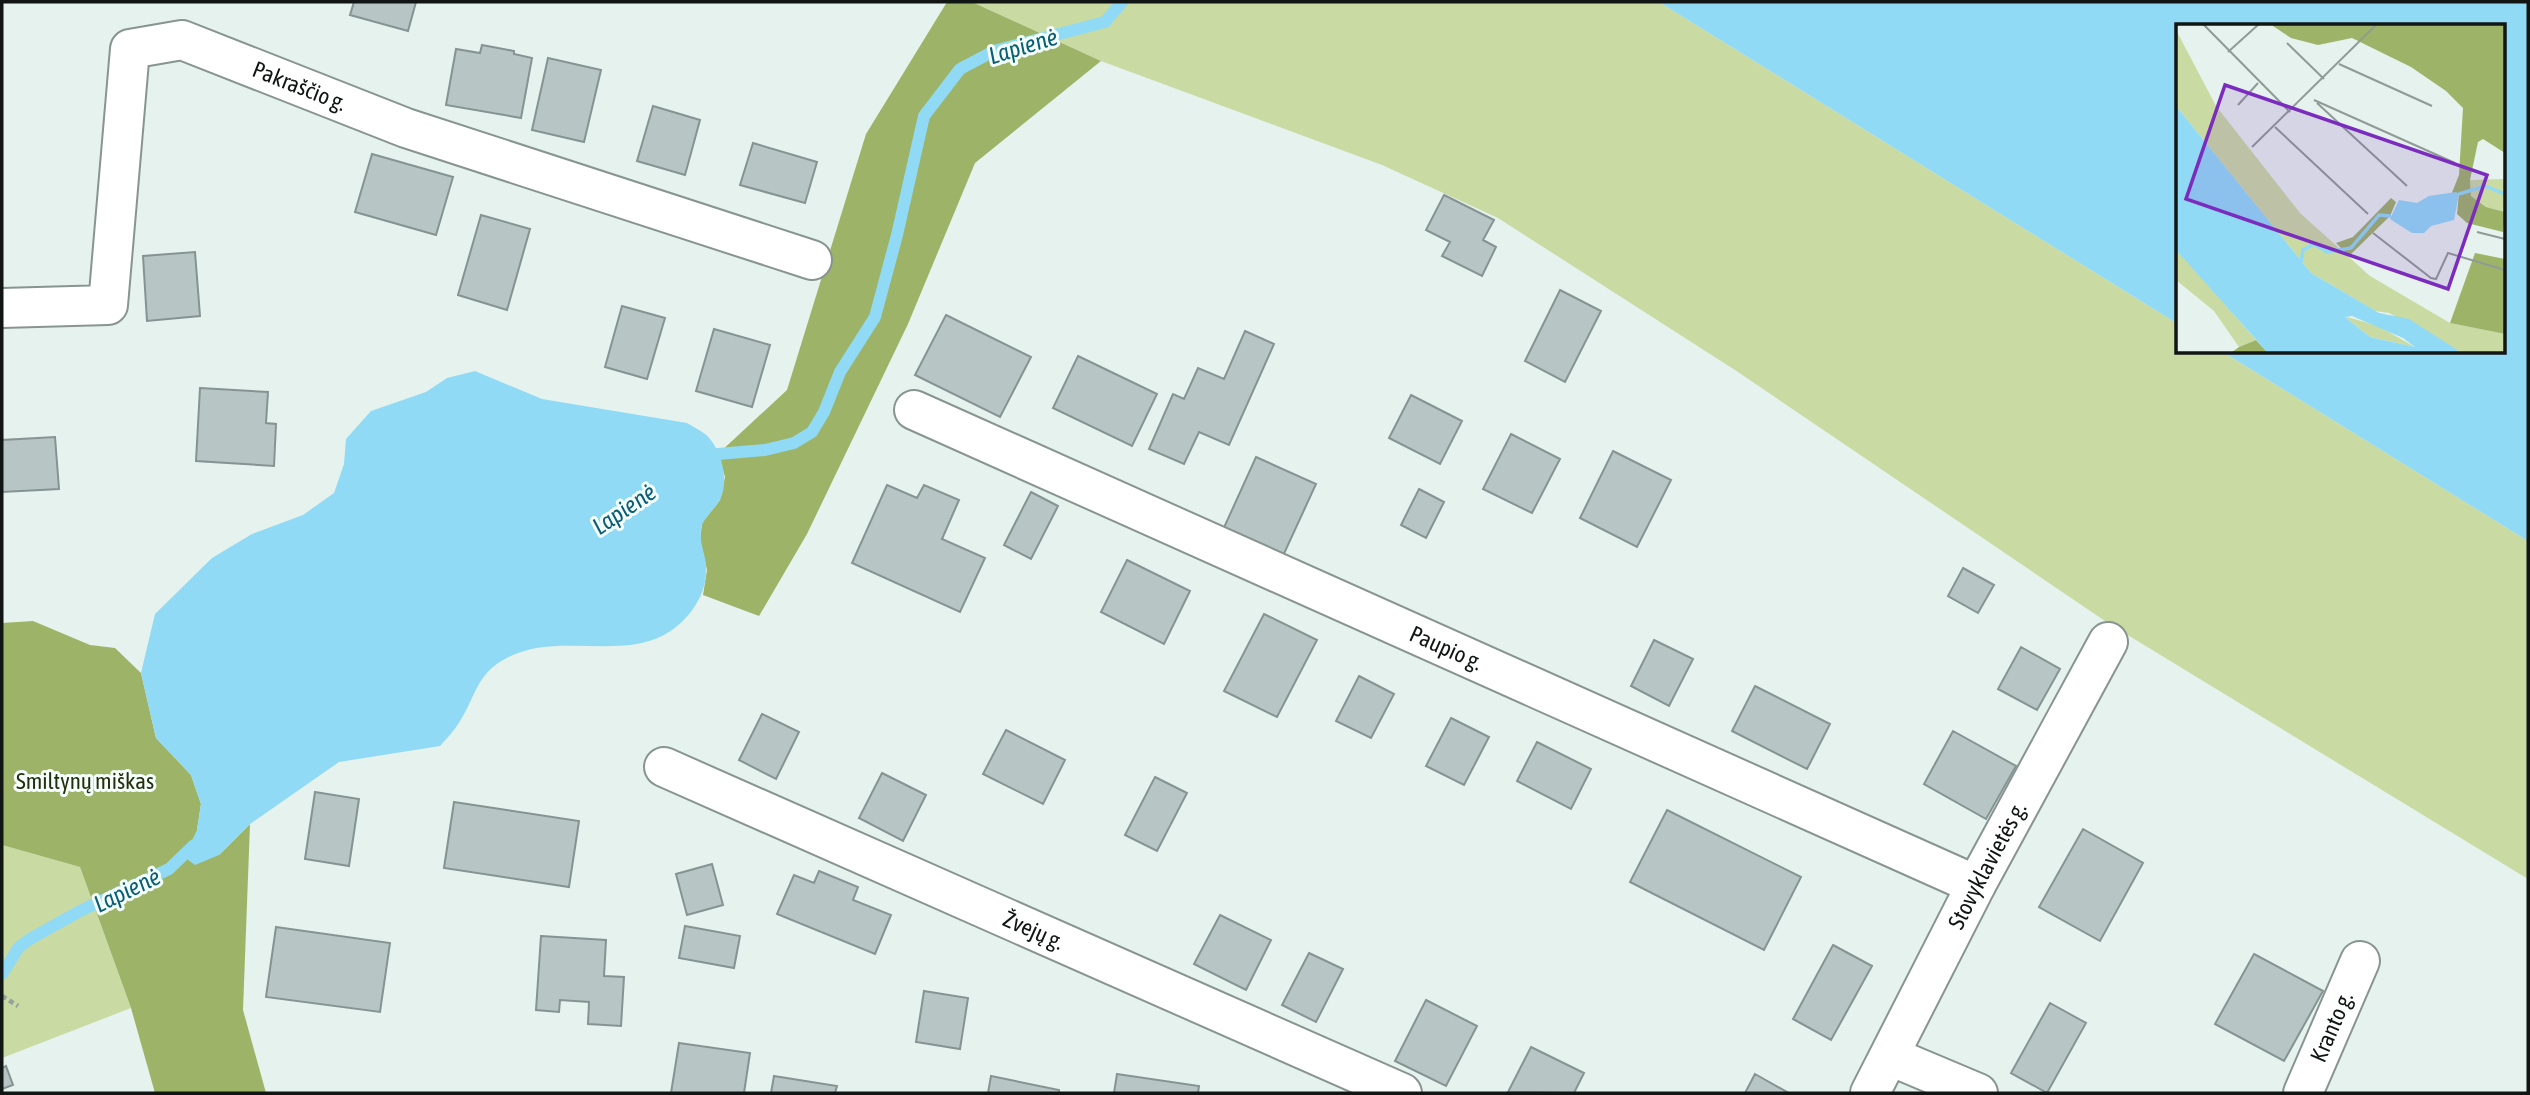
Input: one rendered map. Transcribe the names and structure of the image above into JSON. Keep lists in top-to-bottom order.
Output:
{
  "streets": {
    "street": [
      "Pakraščio g.",
      "Paupio g.",
      "Stovyklavietės g.",
      "Žvejų g.",
      "Kranto g."
    ]
  },
  "crossings": [
    ["Paupio g.", "Stovyklavietės g."]
  ],
  "water": ["Lapienė"],
  "parks": ["Smiltynų miškas"]
}
